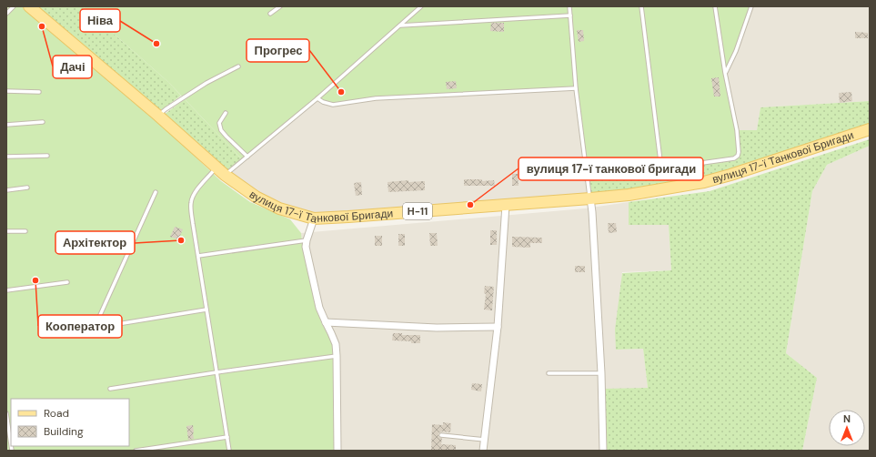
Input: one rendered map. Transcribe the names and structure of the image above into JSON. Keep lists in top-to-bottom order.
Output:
{
  "streets": {
    "main road": ["вулиця 17-ї Танкової Бригади", "Н-11"]
  },
  "places": [
    "Дачі",
    "Ніва",
    "Прогрес",
    "вулиця 17-ї танкової бригади",
    "Архітектор",
    "Кооператор"
  ],
  "legend": ["Road", "Building"],
  "north": "top"
}
